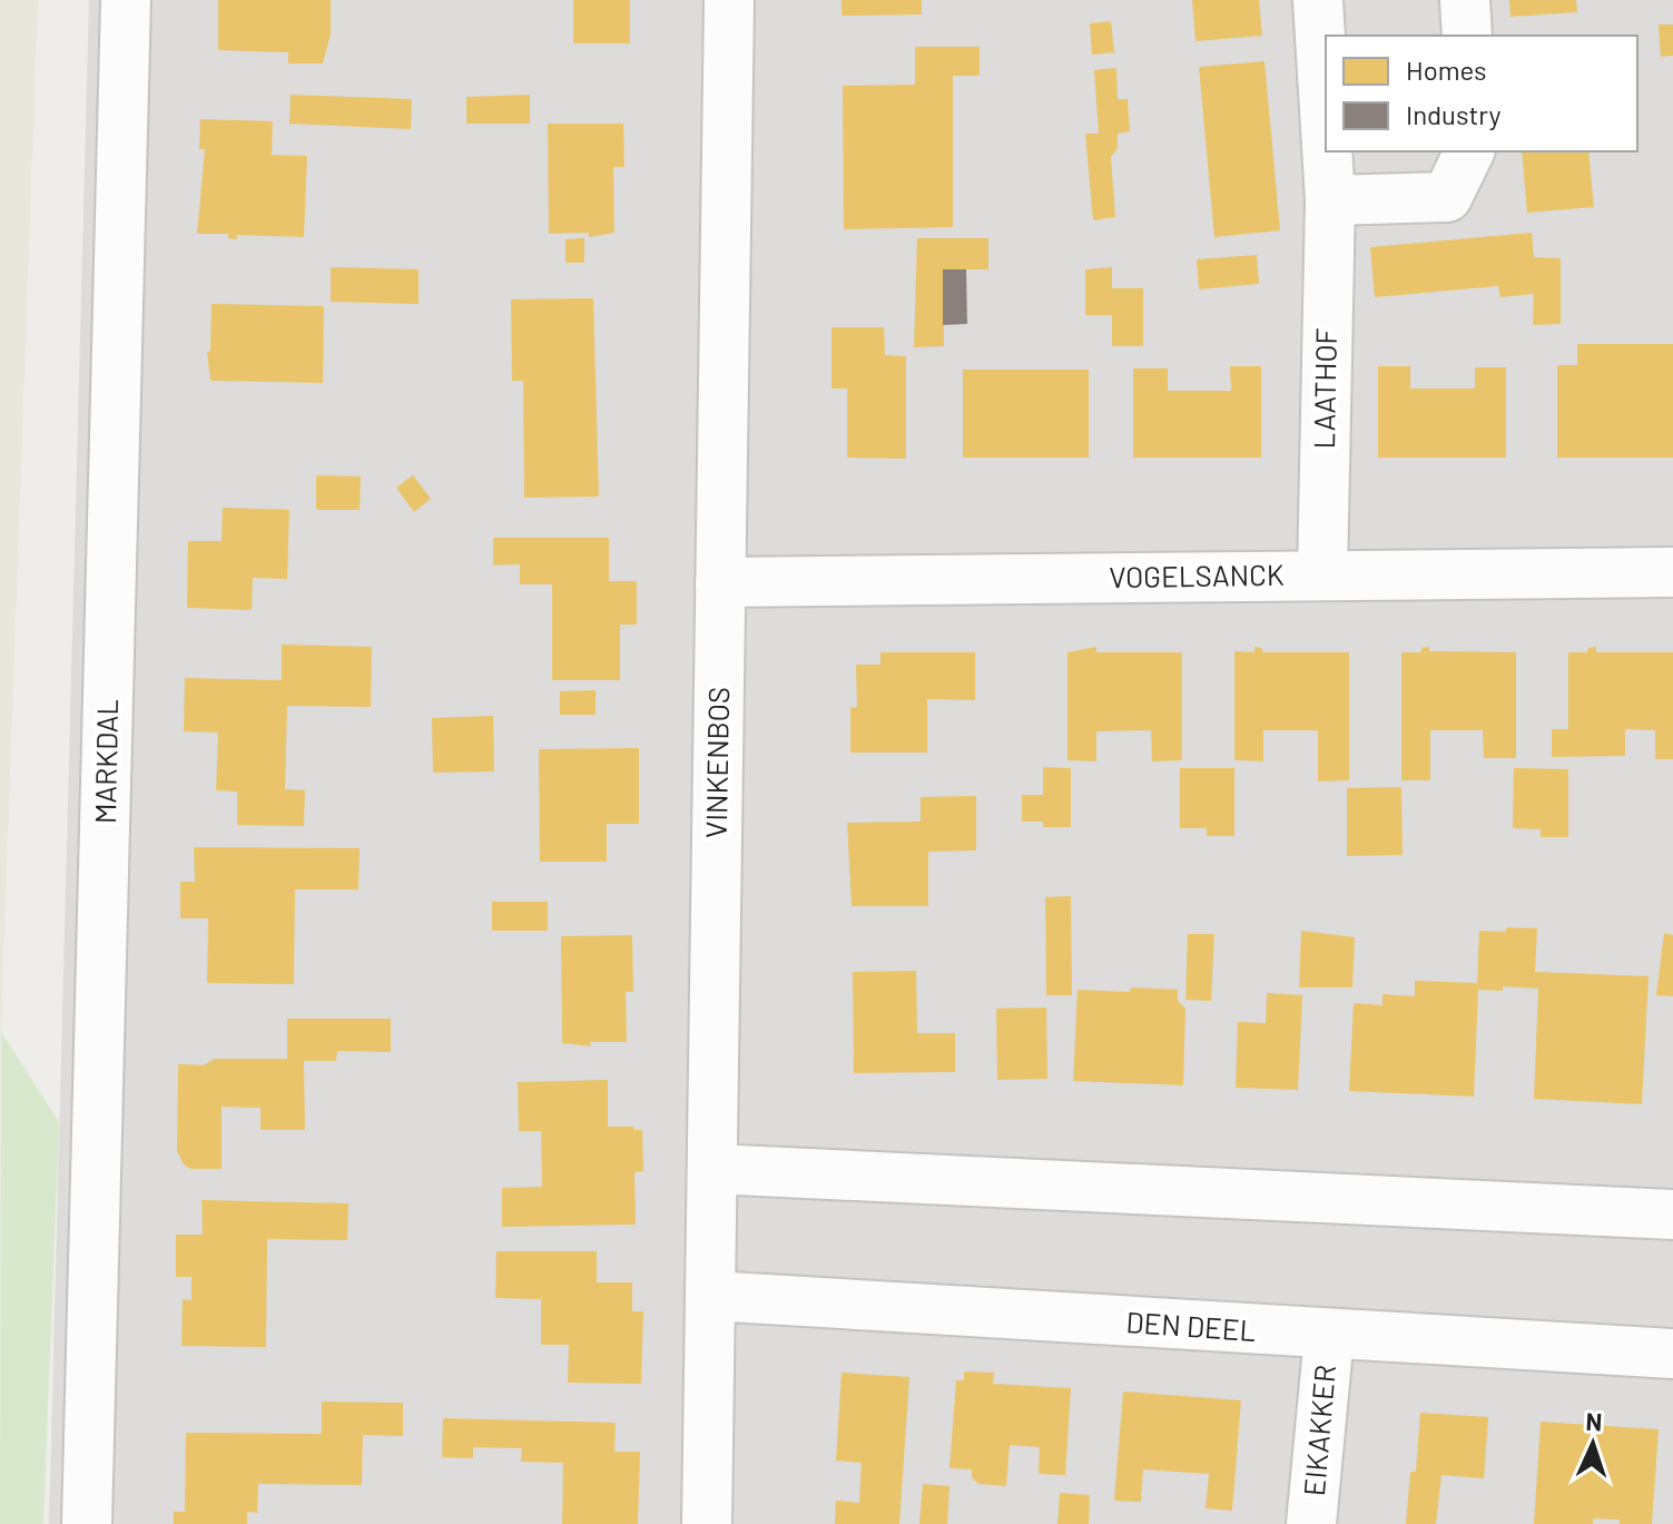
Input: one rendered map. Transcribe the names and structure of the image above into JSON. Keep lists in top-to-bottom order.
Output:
{
  "streets": {
    "street": [
      "LAATHOF",
      "VOGELSANCK",
      "MARKDAL",
      "VINKENBOS",
      "DEN DEEL",
      "EIKAKKER"
    ]
  },
  "crossings": [
    ["LAATHOF", "VOGELSANCK"],
    ["VOGELSANCK", "VINKENBOS"],
    ["VINKENBOS", "DEN DEEL"],
    ["DEN DEEL", "EIKAKKER"]
  ],
  "legend": ["Homes", "Industry"],
  "north": "top"
}
